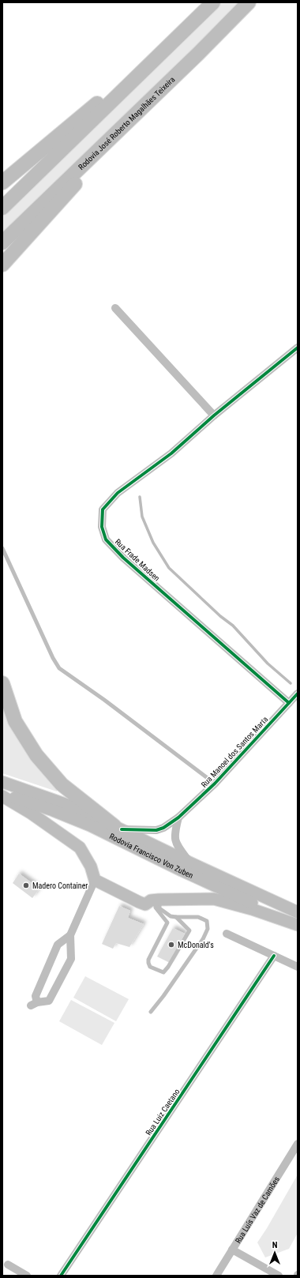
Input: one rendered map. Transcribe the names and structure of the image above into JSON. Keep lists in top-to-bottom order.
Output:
{
  "streets": {
    "highway": ["Rodovia José Roberto Magalhães Teixeira"],
    "main road": ["Rodovia Francisco Von Zuben"],
    "street": [
      "Rua Frade Madsen",
      "Rua Manoel dos Santos Marta",
      "Rua Luiz Caetano",
      "Rua Luís Vaz de Camões"
    ]
  },
  "crossings": [
    ["Rua Frade Madsen", "Rua Manoel dos Santos Marta"],
    ["Rua Manoel dos Santos Marta", "Rodovia Francisco Von Zuben"]
  ],
  "places": ["Madero Container", "McDonald's"],
  "north": "top"
}
